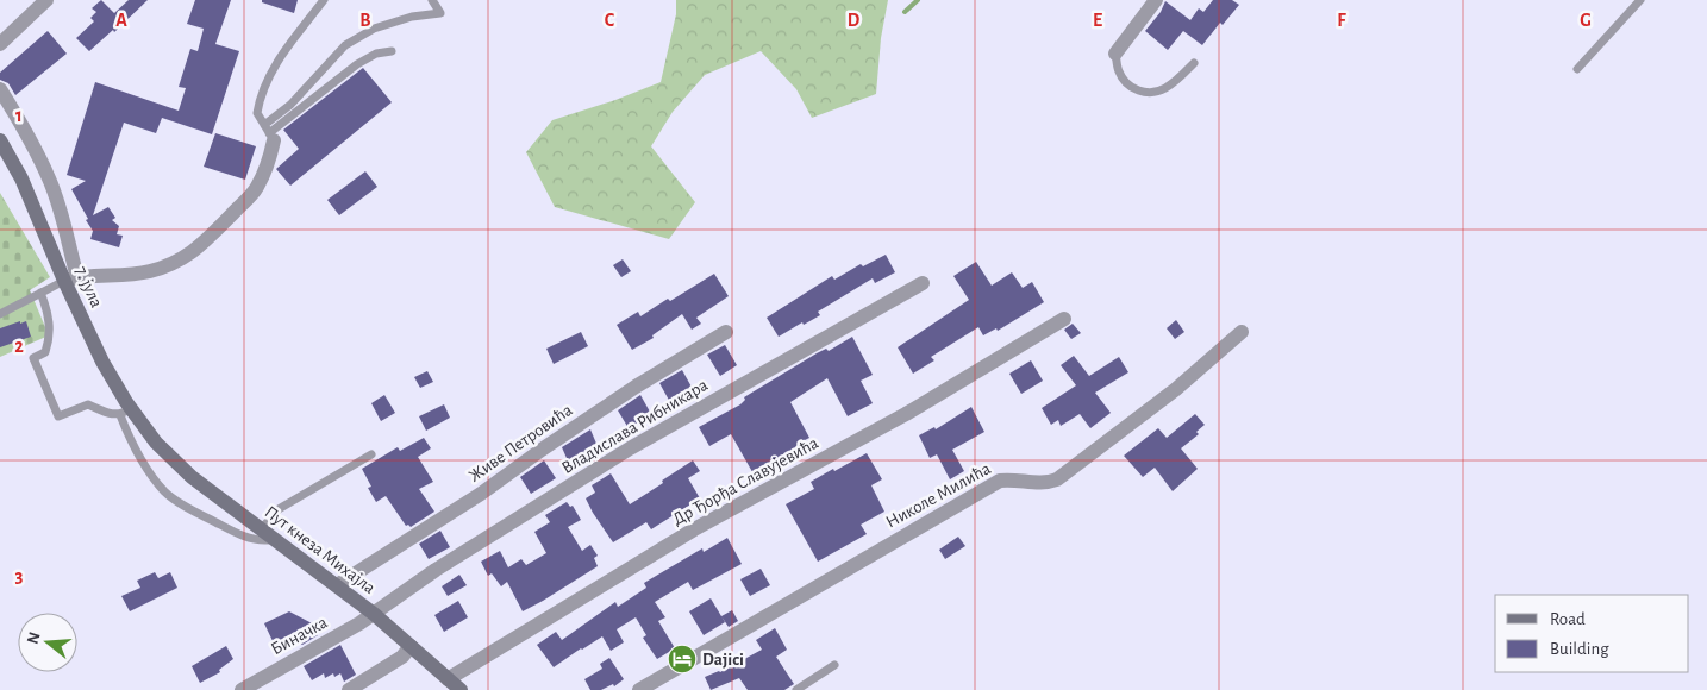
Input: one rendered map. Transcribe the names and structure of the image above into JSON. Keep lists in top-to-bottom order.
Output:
{
  "streets": {
    "main road": ["7. јула", "Пут кнеза Михајла"],
    "street": [
      "Владислава Рибникара",
      "Живе Петровића",
      "Др Ђорђа Славујевића",
      "Николе Милића",
      "Биначка"
    ]
  },
  "crossings": [
    ["7. јула", "Пут кнеза Михајла"],
    ["Владислава Рибникара", "Пут кнеза Михајла"],
    ["Владислава Рибникара", "Биначка"],
    ["Живе Петровића", "Пут кнеза Михајла"],
    ["Др Ђорђа Славујевића", "Пут кнеза Михајла"],
    ["Пут кнеза Михајла", "Биначка"]
  ],
  "places": {
    "hotel": ["Dajici"]
  },
  "legend": ["Road", "Building"],
  "north": "left",
  "grid": {
    "columns": [
      "A",
      "B",
      "C",
      "D",
      "E",
      "F",
      "G"
    ],
    "rows": ["1", "2", "3"]
  }
}
